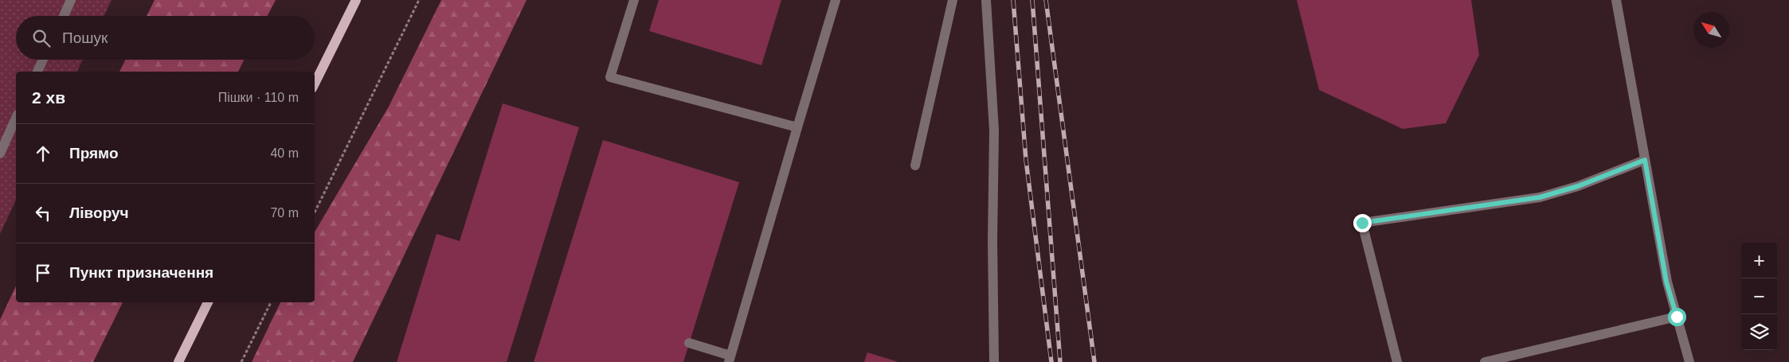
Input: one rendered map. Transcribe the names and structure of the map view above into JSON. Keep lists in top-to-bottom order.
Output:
{
  "north": "top left",
  "page": {
    "search": "Пошук",
    "heading": ["2 хв", "Пішки · 110 m"],
    "list": [
      ["Прямо", "40 m"],
      ["Ліворуч", "70 m"],
      "Пункт призначення"
    ],
    "map_buttons": ["+", "−"]
  }
}
